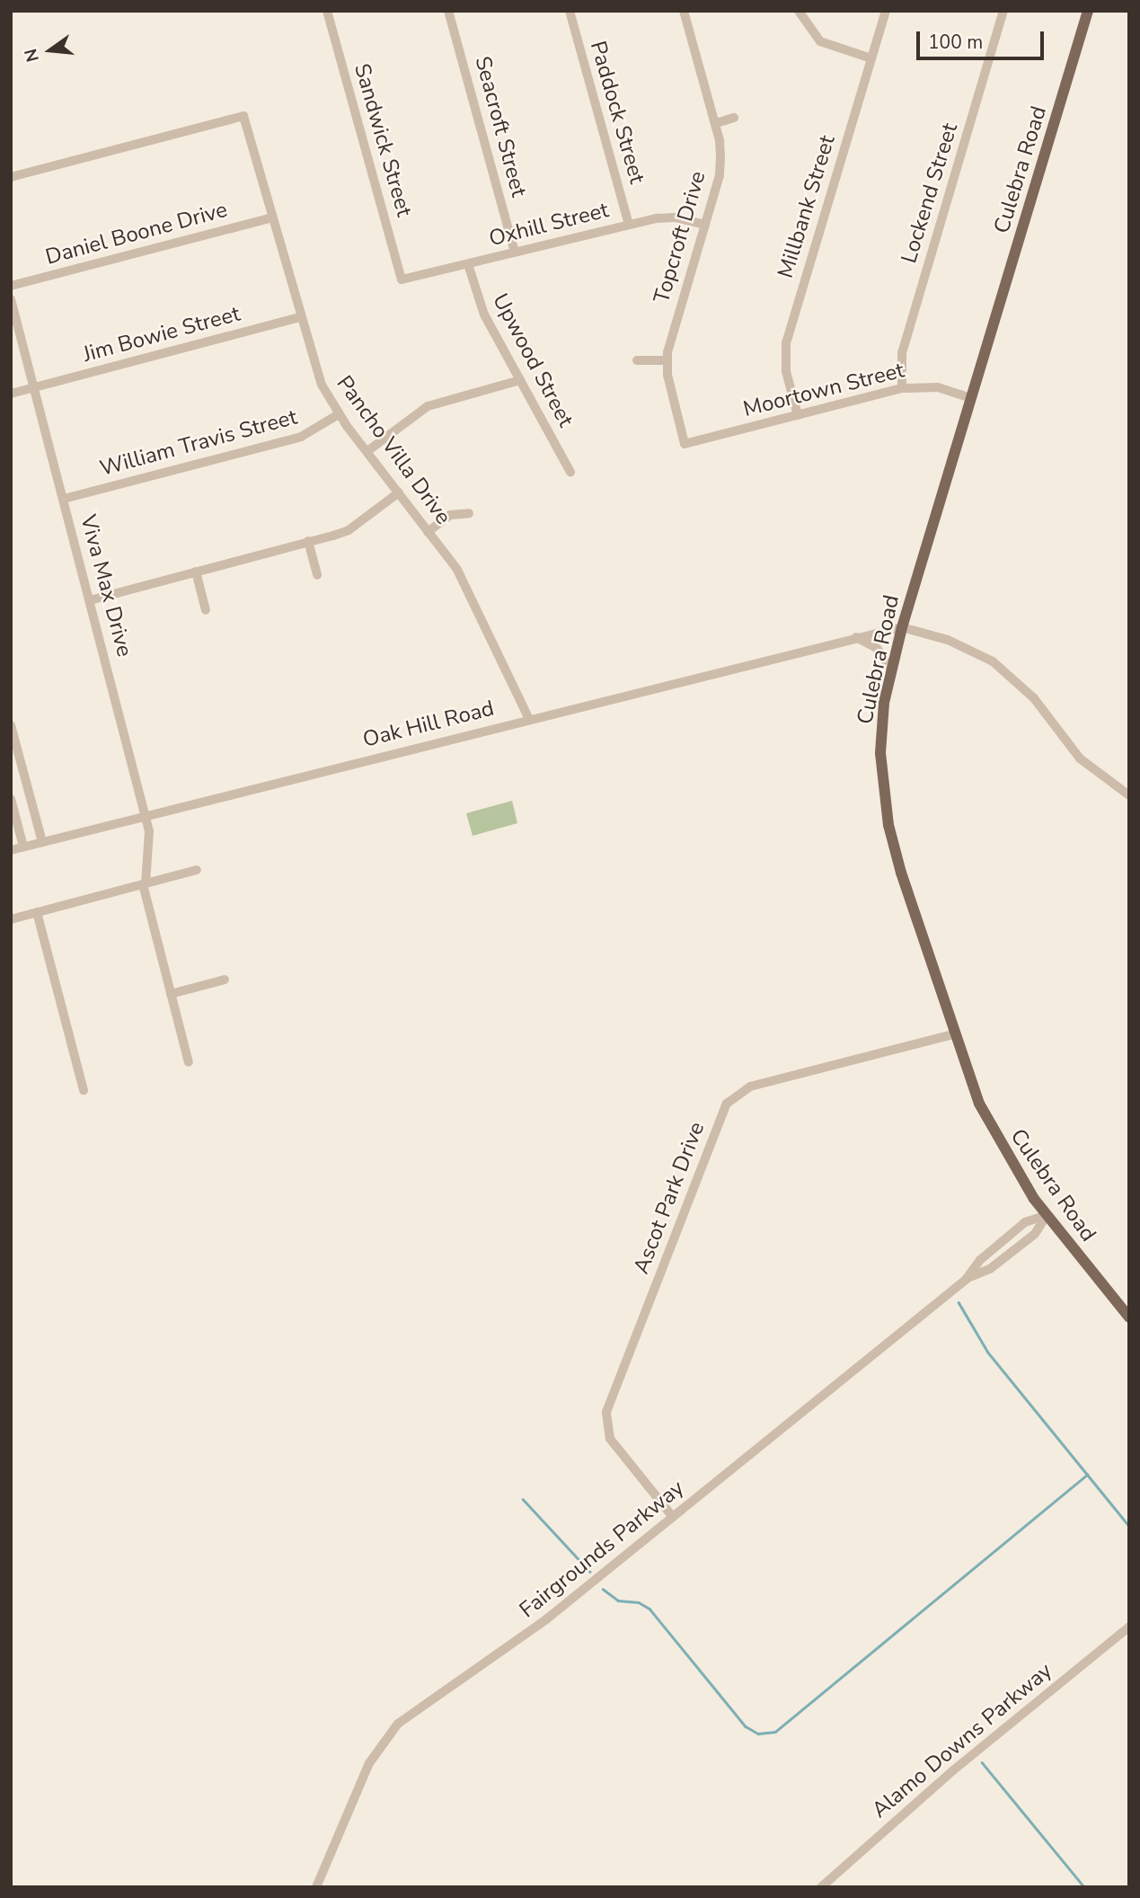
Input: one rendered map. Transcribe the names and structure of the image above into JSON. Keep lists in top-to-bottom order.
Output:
{
  "streets": {
    "main road": ["Culebra Road"],
    "street": [
      "Paddock Street",
      "Seacroft Street",
      "Sandwick Street",
      "Lockend Street",
      "Millbank Street",
      "Oxhill Street",
      "Daniel Boone Drive",
      "Topcroft Drive",
      "Jim Bowie Street",
      "Upwood Street",
      "Moortown Street",
      "William Travis Street",
      "Pancho Villa Drive",
      "Viva Max Drive",
      "Oak Hill Road",
      "Ascot Park Drive",
      "Fairgrounds Parkway",
      "Alamo Downs Parkway"
    ]
  },
  "crossings": [
    ["Paddock Street", "Oxhill Street"],
    ["Seacroft Street", "Oxhill Street"],
    ["Sandwick Street", "Oxhill Street"],
    ["Culebra Road", "Moortown Street"],
    ["Culebra Road", "Oak Hill Road"],
    ["Culebra Road", "Ascot Park Drive"],
    ["Culebra Road", "Fairgrounds Parkway"],
    ["Lockend Street", "Moortown Street"],
    ["Millbank Street", "Moortown Street"],
    ["Oxhill Street", "Topcroft Drive"],
    ["Oxhill Street", "Upwood Street"],
    ["Daniel Boone Drive", "Pancho Villa Drive"],
    ["Topcroft Drive", "Moortown Street"],
    ["Jim Bowie Street", "Pancho Villa Drive"],
    ["Jim Bowie Street", "Viva Max Drive"],
    ["William Travis Street", "Pancho Villa Drive"],
    ["William Travis Street", "Viva Max Drive"],
    ["Pancho Villa Drive", "Oak Hill Road"],
    ["Viva Max Drive", "Oak Hill Road"],
    ["Ascot Park Drive", "Fairgrounds Parkway"]
  ],
  "scale_bar": "100 m",
  "north": "left"
}
